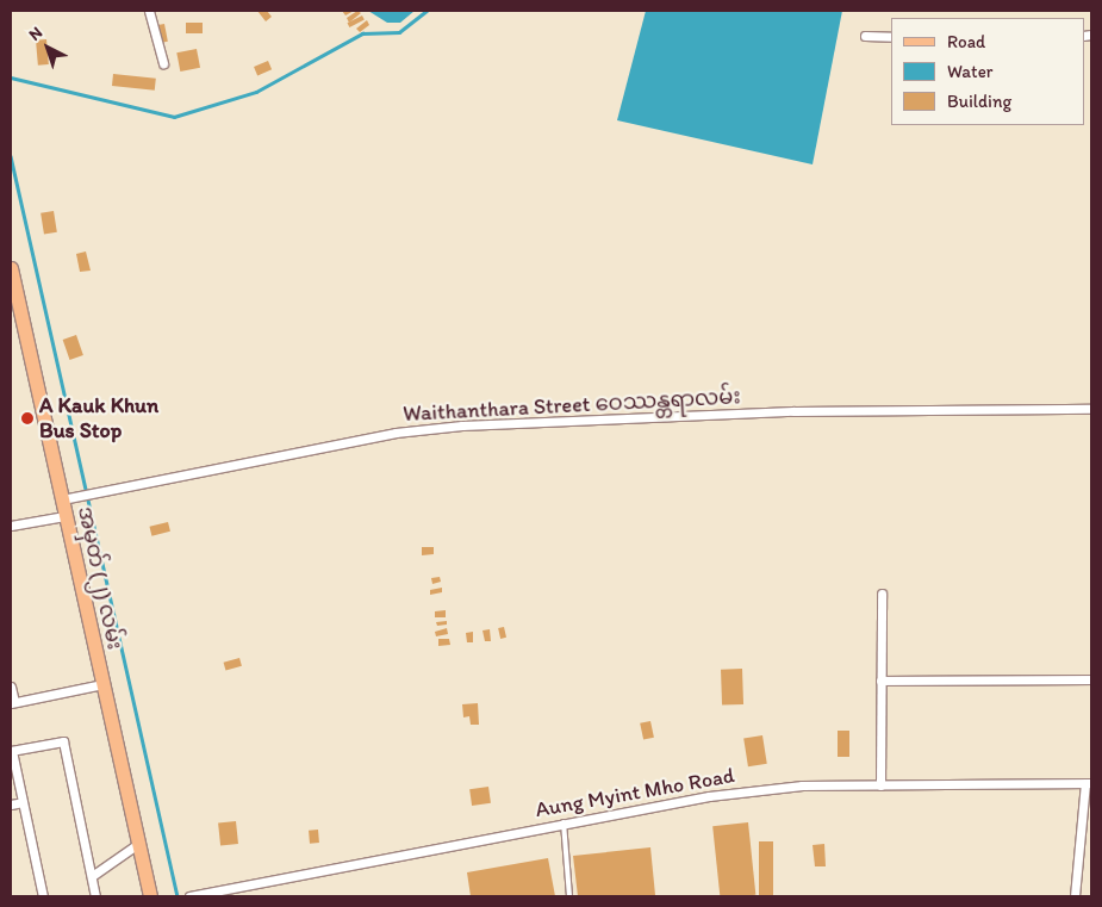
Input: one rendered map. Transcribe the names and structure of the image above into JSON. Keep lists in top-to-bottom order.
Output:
{
  "streets": {
    "main road": ["အမှတ် (၂) လမ်း"],
    "street": ["Waithanthara Street ဝေဿန္တရာလမ်း", "Aung Myint Mho Road"]
  },
  "crossings": [
    ["Waithanthara Street ဝေဿန္တရာလမ်း", "အမှတ် (၂) လမ်း"]
  ],
  "places": ["A Kauk Khun Bus Stop"],
  "legend": ["Road", "Water", "Building"],
  "north": "top left"
}
